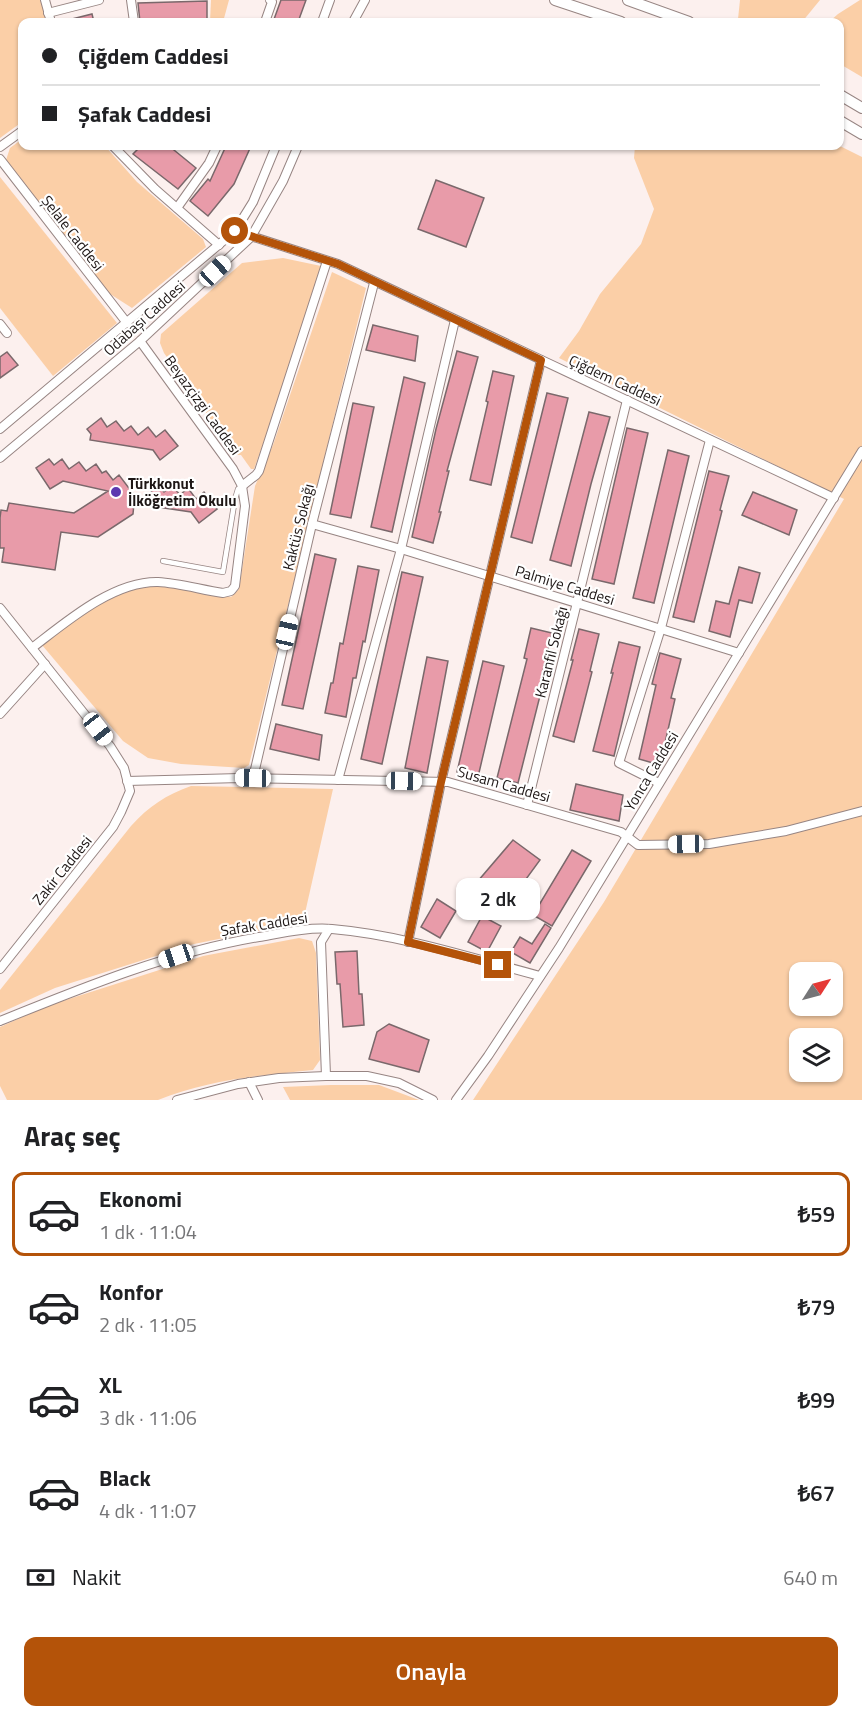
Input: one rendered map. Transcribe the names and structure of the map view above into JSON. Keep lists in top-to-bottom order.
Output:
{
  "streets": {
    "street": [
      "Şelale Caddesi",
      "Odabaşı Caddesi",
      "Çiğdem Caddesi",
      "Beyazçizgi Caddesi",
      "Kaktüs Sokağı",
      "Palmiye Caddesi",
      "Karanfil Sokağı",
      "Yonca Caddesi",
      "Susam Caddesi",
      "Zakir Caddesi",
      "Şafak Caddesi"
    ]
  },
  "crossings": [
    ["Şelale Caddesi", "Odabaşı Caddesi"],
    ["Odabaşı Caddesi", "Çiğdem Caddesi"],
    ["Odabaşı Caddesi", "Beyazçizgi Caddesi"],
    ["Çiğdem Caddesi", "Kaktüs Sokağı"],
    ["Çiğdem Caddesi", "Karanfil Sokağı"],
    ["Çiğdem Caddesi", "Yonca Caddesi"],
    ["Kaktüs Sokağı", "Palmiye Caddesi"],
    ["Kaktüs Sokağı", "Susam Caddesi"],
    ["Palmiye Caddesi", "Karanfil Sokağı"],
    ["Palmiye Caddesi", "Yonca Caddesi"],
    ["Karanfil Sokağı", "Susam Caddesi"],
    ["Yonca Caddesi", "Susam Caddesi"],
    ["Yonca Caddesi", "Şafak Caddesi"],
    ["Susam Caddesi", "Zakir Caddesi"]
  ],
  "places": ["Türkkonut İlköğretim Okulu"],
  "north": "top right",
  "page": {
    "banner": ["Çiğdem Caddesi", "Şafak Caddesi"],
    "bubble": "2 dk",
    "heading": "Araç seç",
    "list": [
      {
        "name": "Ekonomi",
        "note": "1 dk · 11:04",
        "value": "₺59"
      },
      {
        "name": "Konfor",
        "note": "2 dk · 11:05",
        "value": "₺79"
      },
      {
        "name": "XL",
        "note": "3 dk · 11:06",
        "value": "₺99"
      },
      {
        "name": "Black",
        "note": "4 dk · 11:07",
        "value": "₺67"
      }
    ],
    "pay": ["Nakit", "640 m"],
    "buttons": "Onayla"
  }
}
